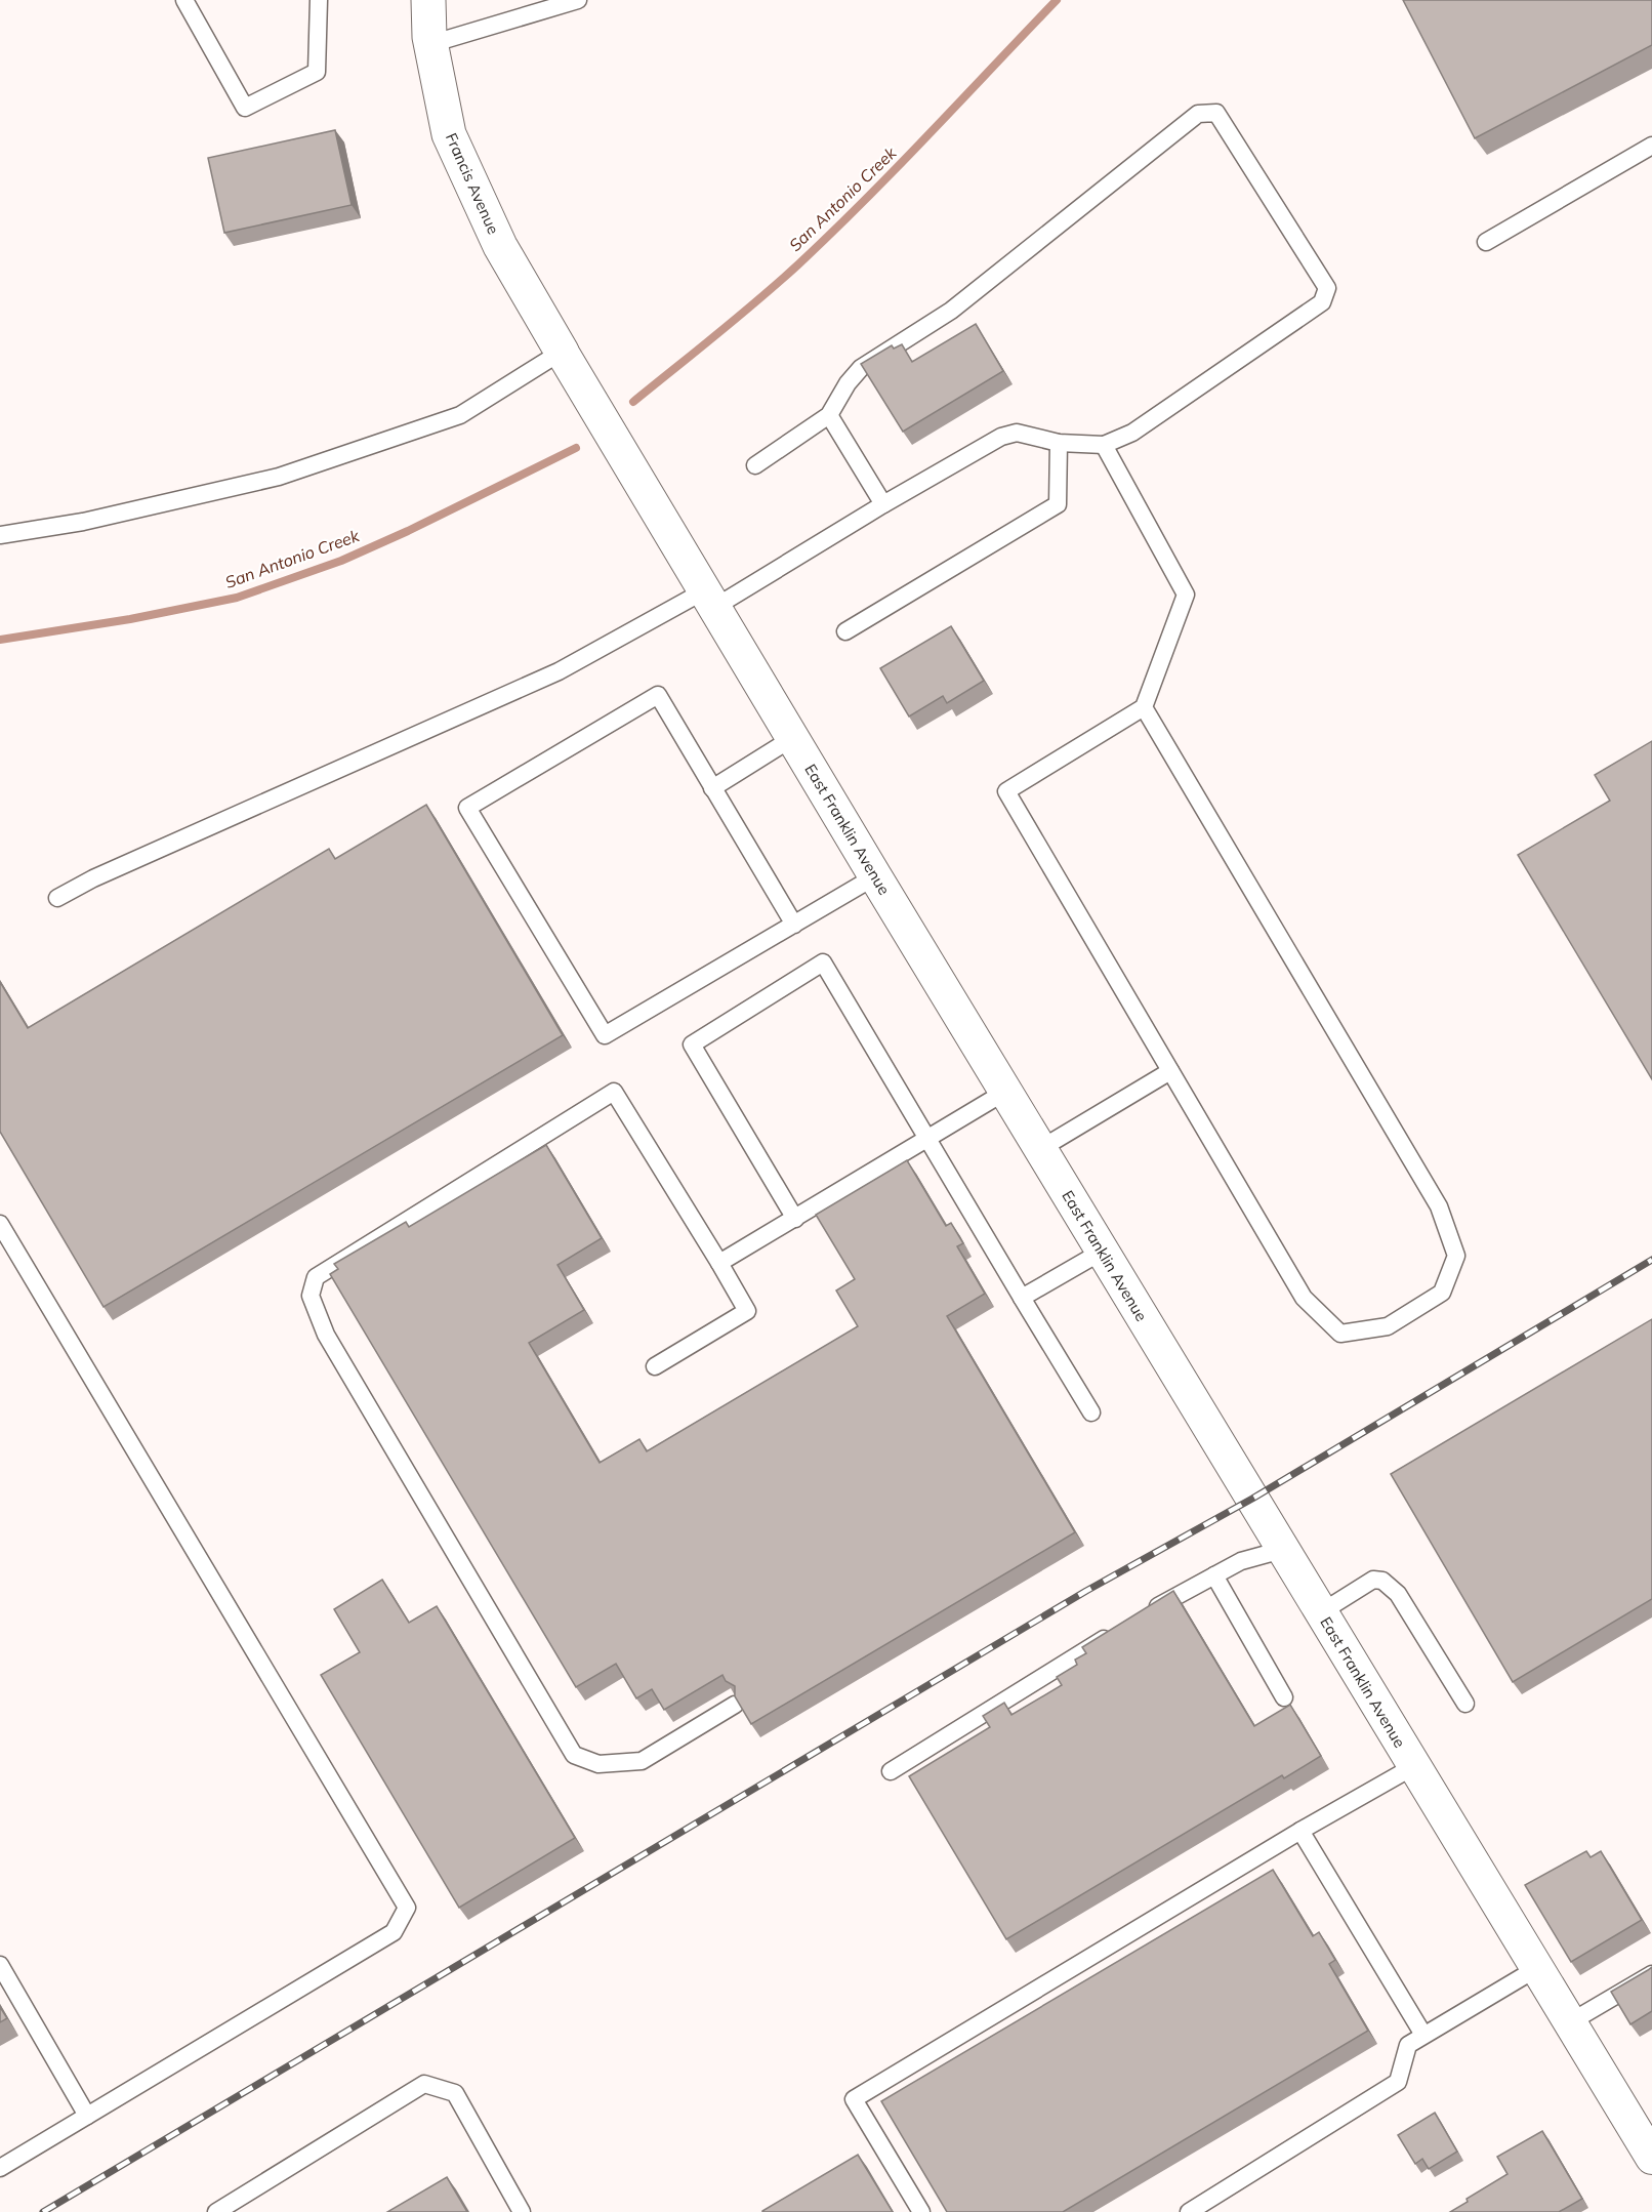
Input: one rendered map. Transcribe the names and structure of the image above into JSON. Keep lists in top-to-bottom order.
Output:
{
  "streets": {
    "street": ["Francis Avenue", "East Franklin Avenue"]
  },
  "crossings": [
    ["Francis Avenue", "East Franklin Avenue"]
  ],
  "water": ["San Antonio Creek"]
}
